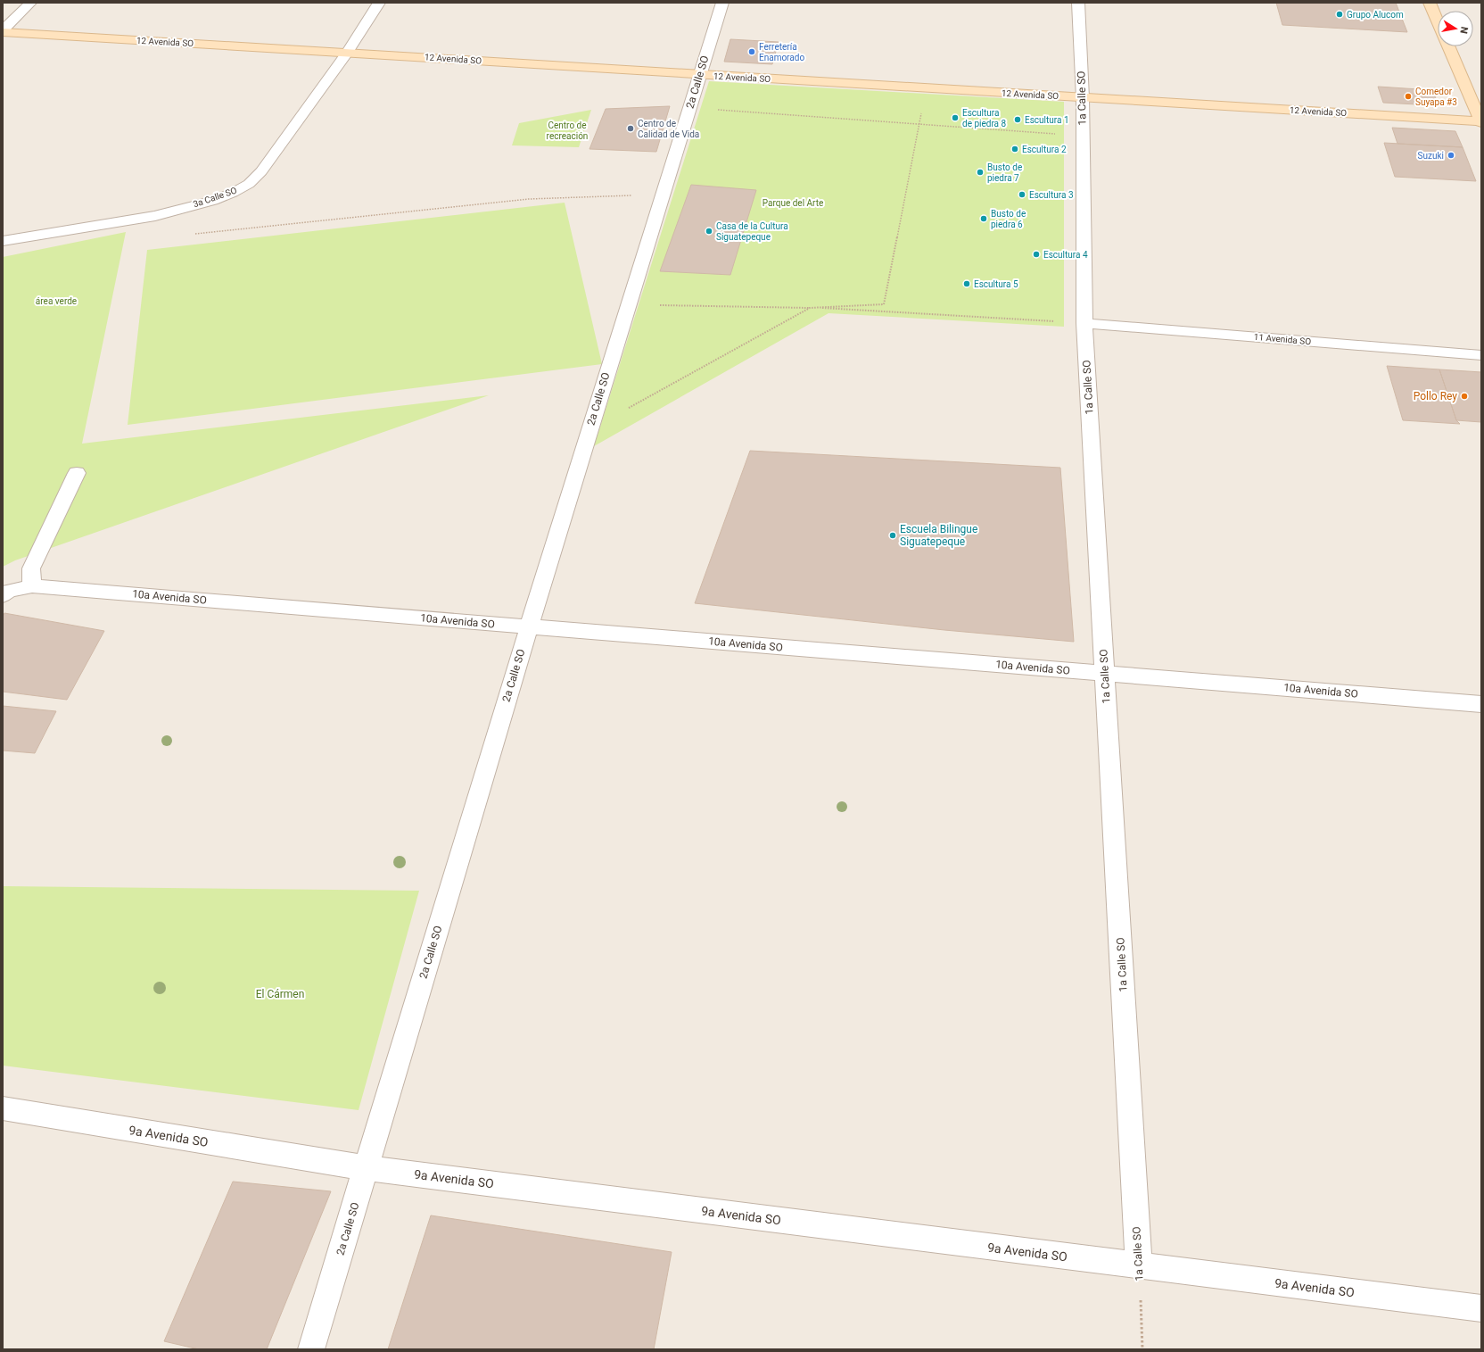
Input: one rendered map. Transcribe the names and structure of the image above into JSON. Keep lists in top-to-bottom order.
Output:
{
  "streets": {
    "street": [
      "12 Avenida SO",
      "2a Calle SO",
      "1a Calle SO",
      "3a Calle SO",
      "11 Avenida SO",
      "10a Avenida SO",
      "9a Avenida SO"
    ]
  },
  "crossings": [
    ["12 Avenida SO", "2a Calle SO"],
    ["12 Avenida SO", "1a Calle SO"],
    ["12 Avenida SO", "3a Calle SO"],
    ["2a Calle SO", "10a Avenida SO"],
    ["2a Calle SO", "9a Avenida SO"],
    ["1a Calle SO", "11 Avenida SO"],
    ["1a Calle SO", "10a Avenida SO"],
    ["1a Calle SO", "9a Avenida SO"]
  ],
  "parks": [
    "Centro de recreación",
    "Parque del Arte",
    "área verde",
    "El Cármen"
  ],
  "places": [
    "Grupo Alucom",
    "Ferretería Enamorado",
    "Comedor Suyapa #3",
    "Escultura de piedra 8",
    "Escultura 1",
    "Centro de Calidad de Vida",
    "Escultura 2",
    "Suzuki",
    "Busto de piedra 7",
    "Escultura 3",
    "Busto de piedra 6",
    "Casa de la Cultura Siguatepeque",
    "Escultura 4",
    "Escultura 5",
    "Pollo Rey",
    "Escuela Bilingue Siguatepeque"
  ],
  "north": "right"
}
